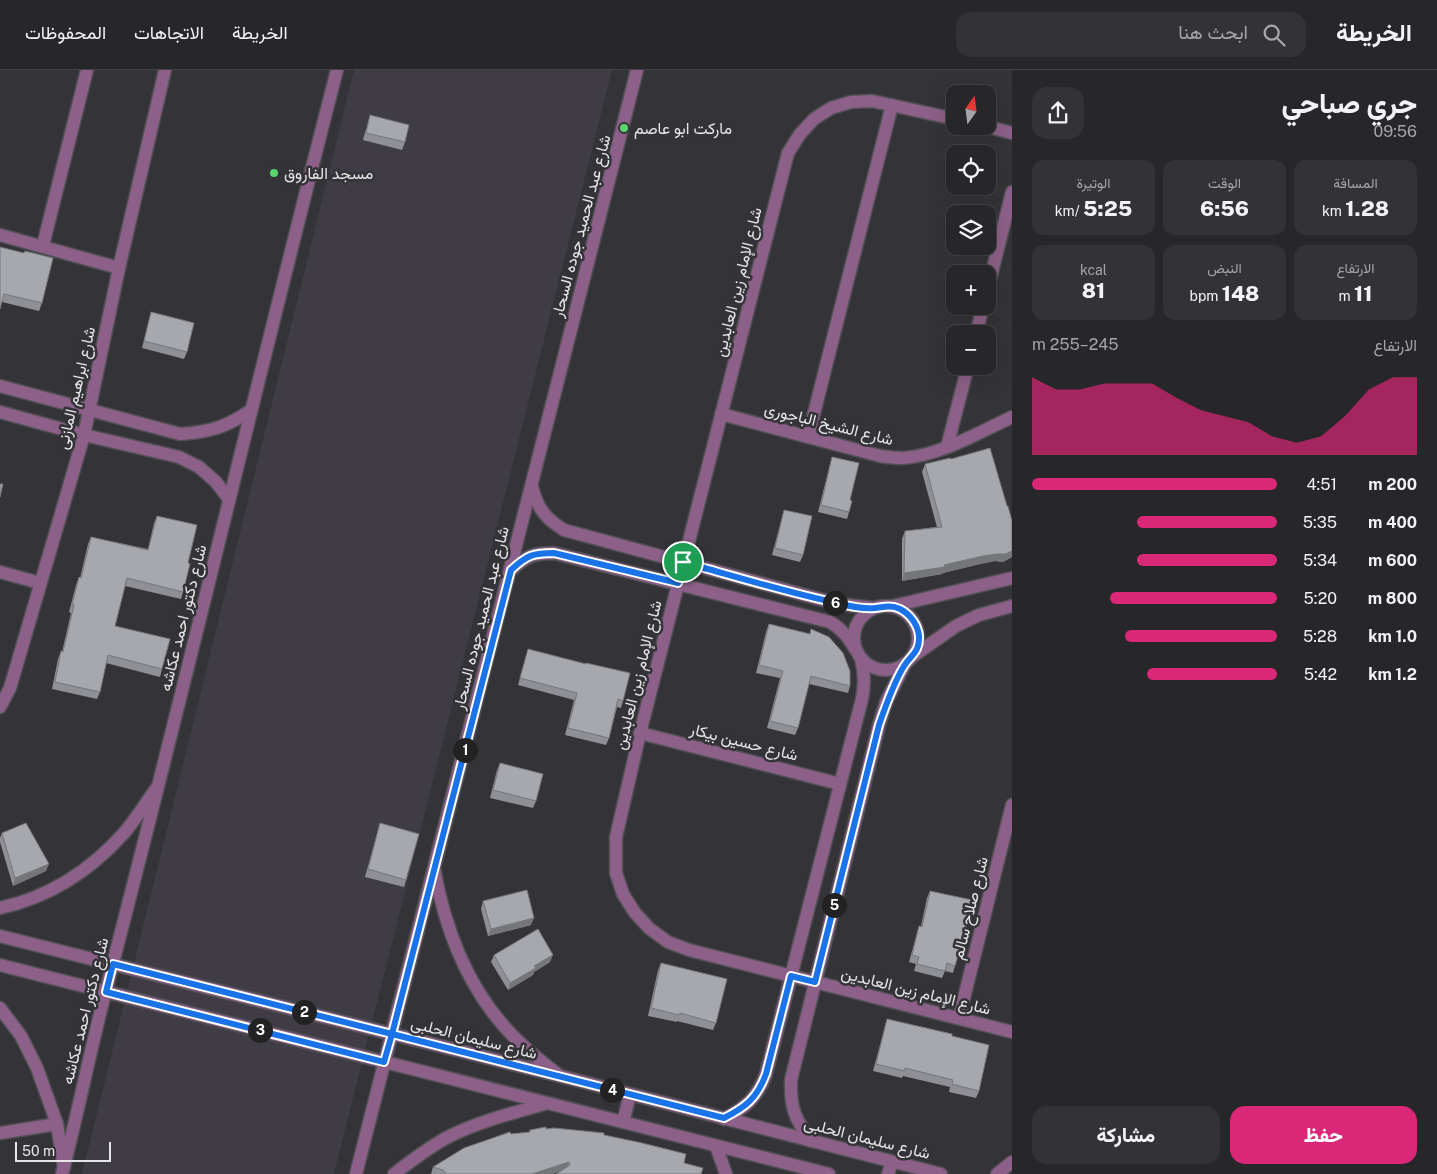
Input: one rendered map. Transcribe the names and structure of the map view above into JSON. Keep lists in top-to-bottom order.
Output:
{
  "streets": {
    "street": [
      "شارع عبد الحميد جوده السحار",
      "شارع الإمام زين العابدين",
      "شارع ابراهيم المازنى",
      "شارع الشيخ الباجورى",
      "شارع دكتور احمد عكاشه",
      "شارع حسين بيكار",
      "شارع صلاح سالم",
      "شارع سليمان الحلبى"
    ]
  },
  "crossings": [
    ["شارع عبد الحميد جوده السحار", "شارع سليمان الحلبى"],
    ["شارع الإمام زين العابدين", "شارع الشيخ الباجورى"],
    ["شارع الإمام زين العابدين", "شارع حسين بيكار"],
    ["شارع الإمام زين العابدين", "شارع صلاح سالم"],
    ["شارع دكتور احمد عكاشه", "شارع سليمان الحلبى"]
  ],
  "places": ["ماركت ابو عاصم", "مسجد الفاروق"],
  "scale_bar": "50 m",
  "north": "top",
  "page": {
    "header": "الخريطة",
    "search": "ابحث هنا",
    "nav": ["الخريطة", "الاتجاهات", "المحفوظات"],
    "heading": ["جري صباحي", "09:56"],
    "map_buttons": ["+", "−"],
    "stats": [
      ["المسافة", "1.28 km"],
      ["الوقت", "6:56"],
      ["الوتيرة", "5:25 /km"],
      ["الارتفاع", "11 m"],
      ["النبض", "148 bpm"],
      ["kcal", "81"]
    ],
    "chart": ["الارتفاع", "245–255 m"],
    "list": [
      {
        "name": "200 m",
        "note": "4:51"
      },
      {
        "name": "400 m",
        "note": "5:35"
      },
      {
        "name": "600 m",
        "note": "5:34"
      },
      {
        "name": "800 m",
        "note": "5:20"
      },
      {
        "name": "1.0 km",
        "note": "5:28"
      },
      {
        "name": "1.2 km",
        "note": "5:42"
      }
    ],
    "pins": [
      "6",
      "1",
      "5",
      "2",
      "3",
      "4"
    ],
    "buttons": ["حفظ", "مشاركة"],
    "scale": "50 m"
  }
}
